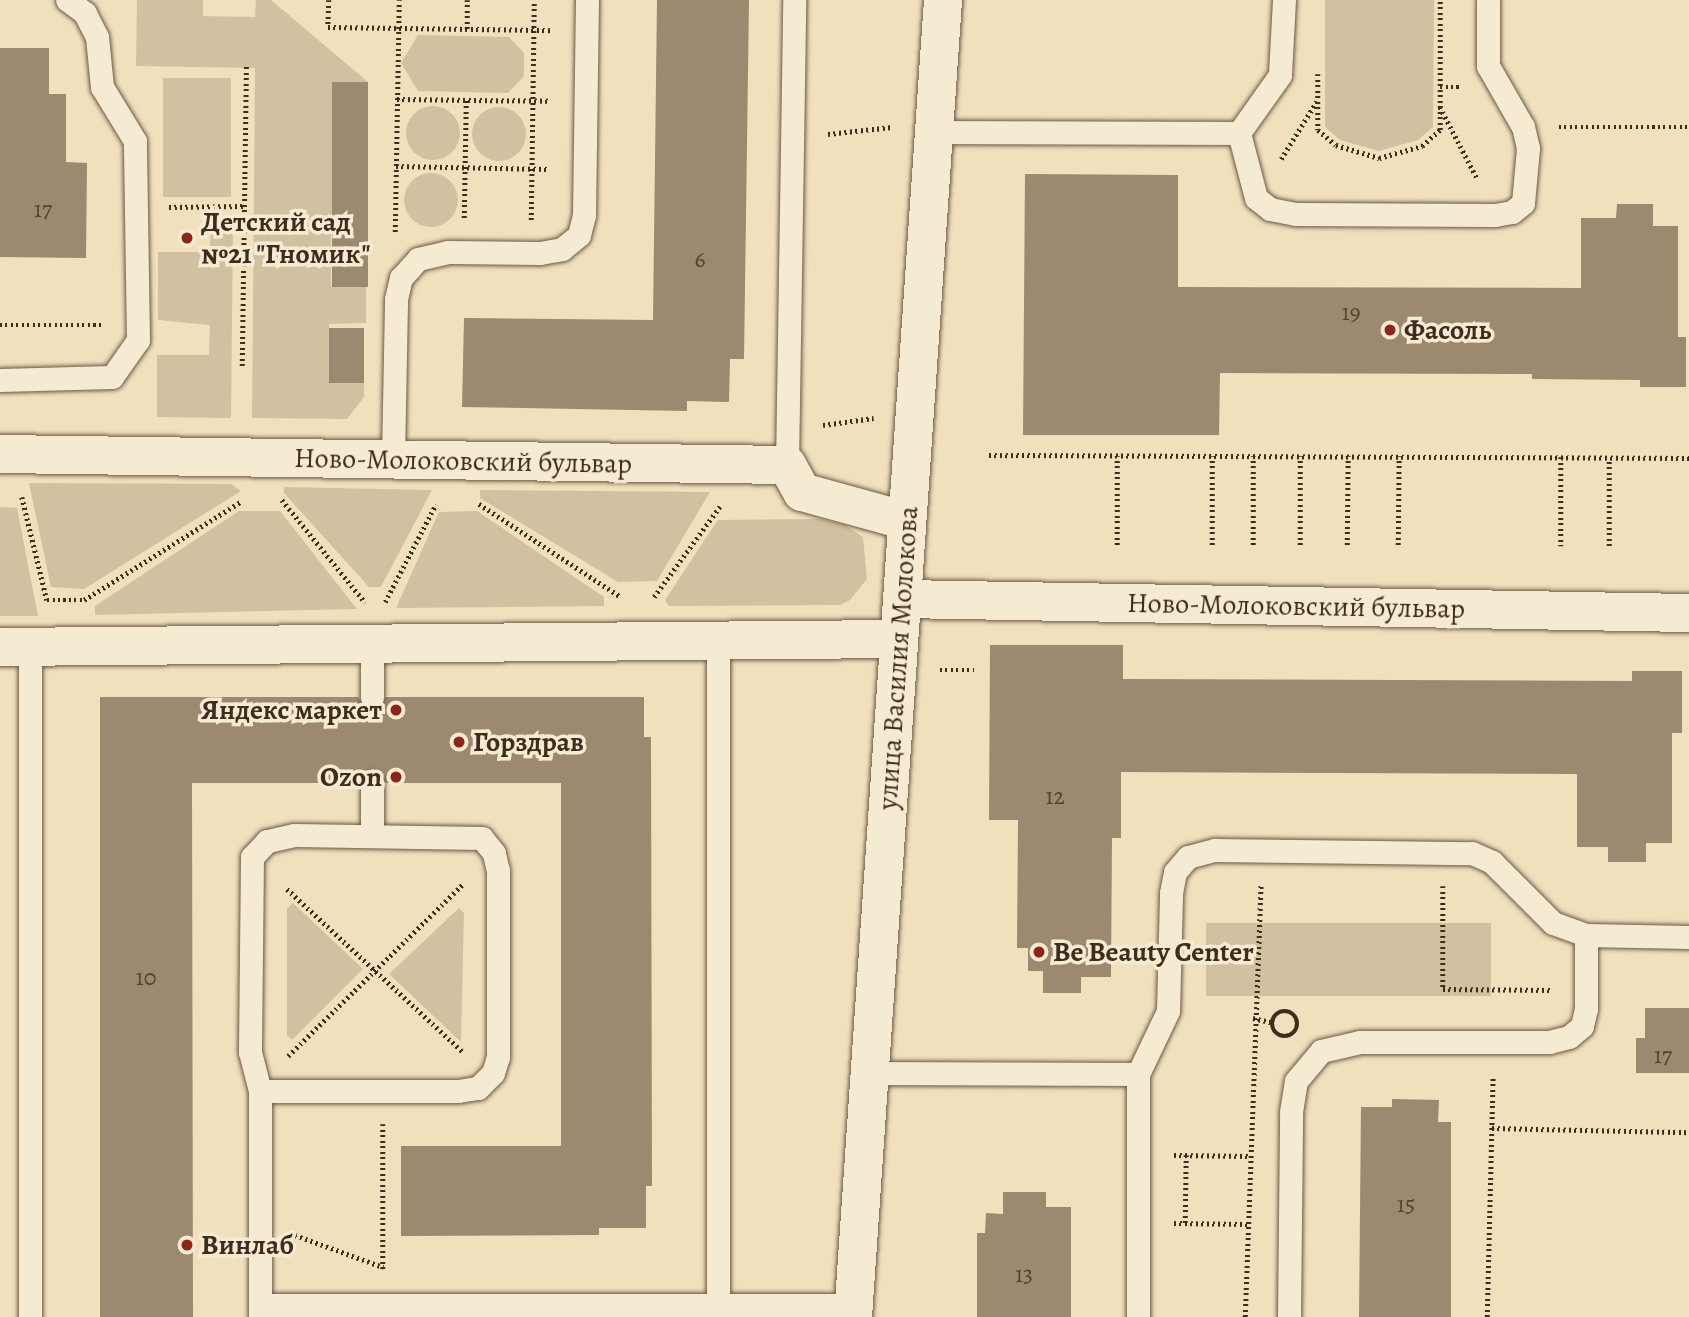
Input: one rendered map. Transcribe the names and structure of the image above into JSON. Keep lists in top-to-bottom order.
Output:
{
  "streets": {
    "street": ["Ново-Молоковский бульвар", "улица Василия Молокова"]
  },
  "crossings": [
    ["Ново-Молоковский бульвар", "улица Василия Молокова"]
  ],
  "places": [
    "Детский сад №21 \"Гномик\"",
    "Фасоль",
    "Яндекс маркет",
    "Горздрав",
    "Ozon",
    "Be Beauty Center",
    "Винлаб"
  ],
  "house_numbers": [
    "17",
    "6",
    "19",
    "12",
    "10",
    "17",
    "15",
    "13"
  ]
}
